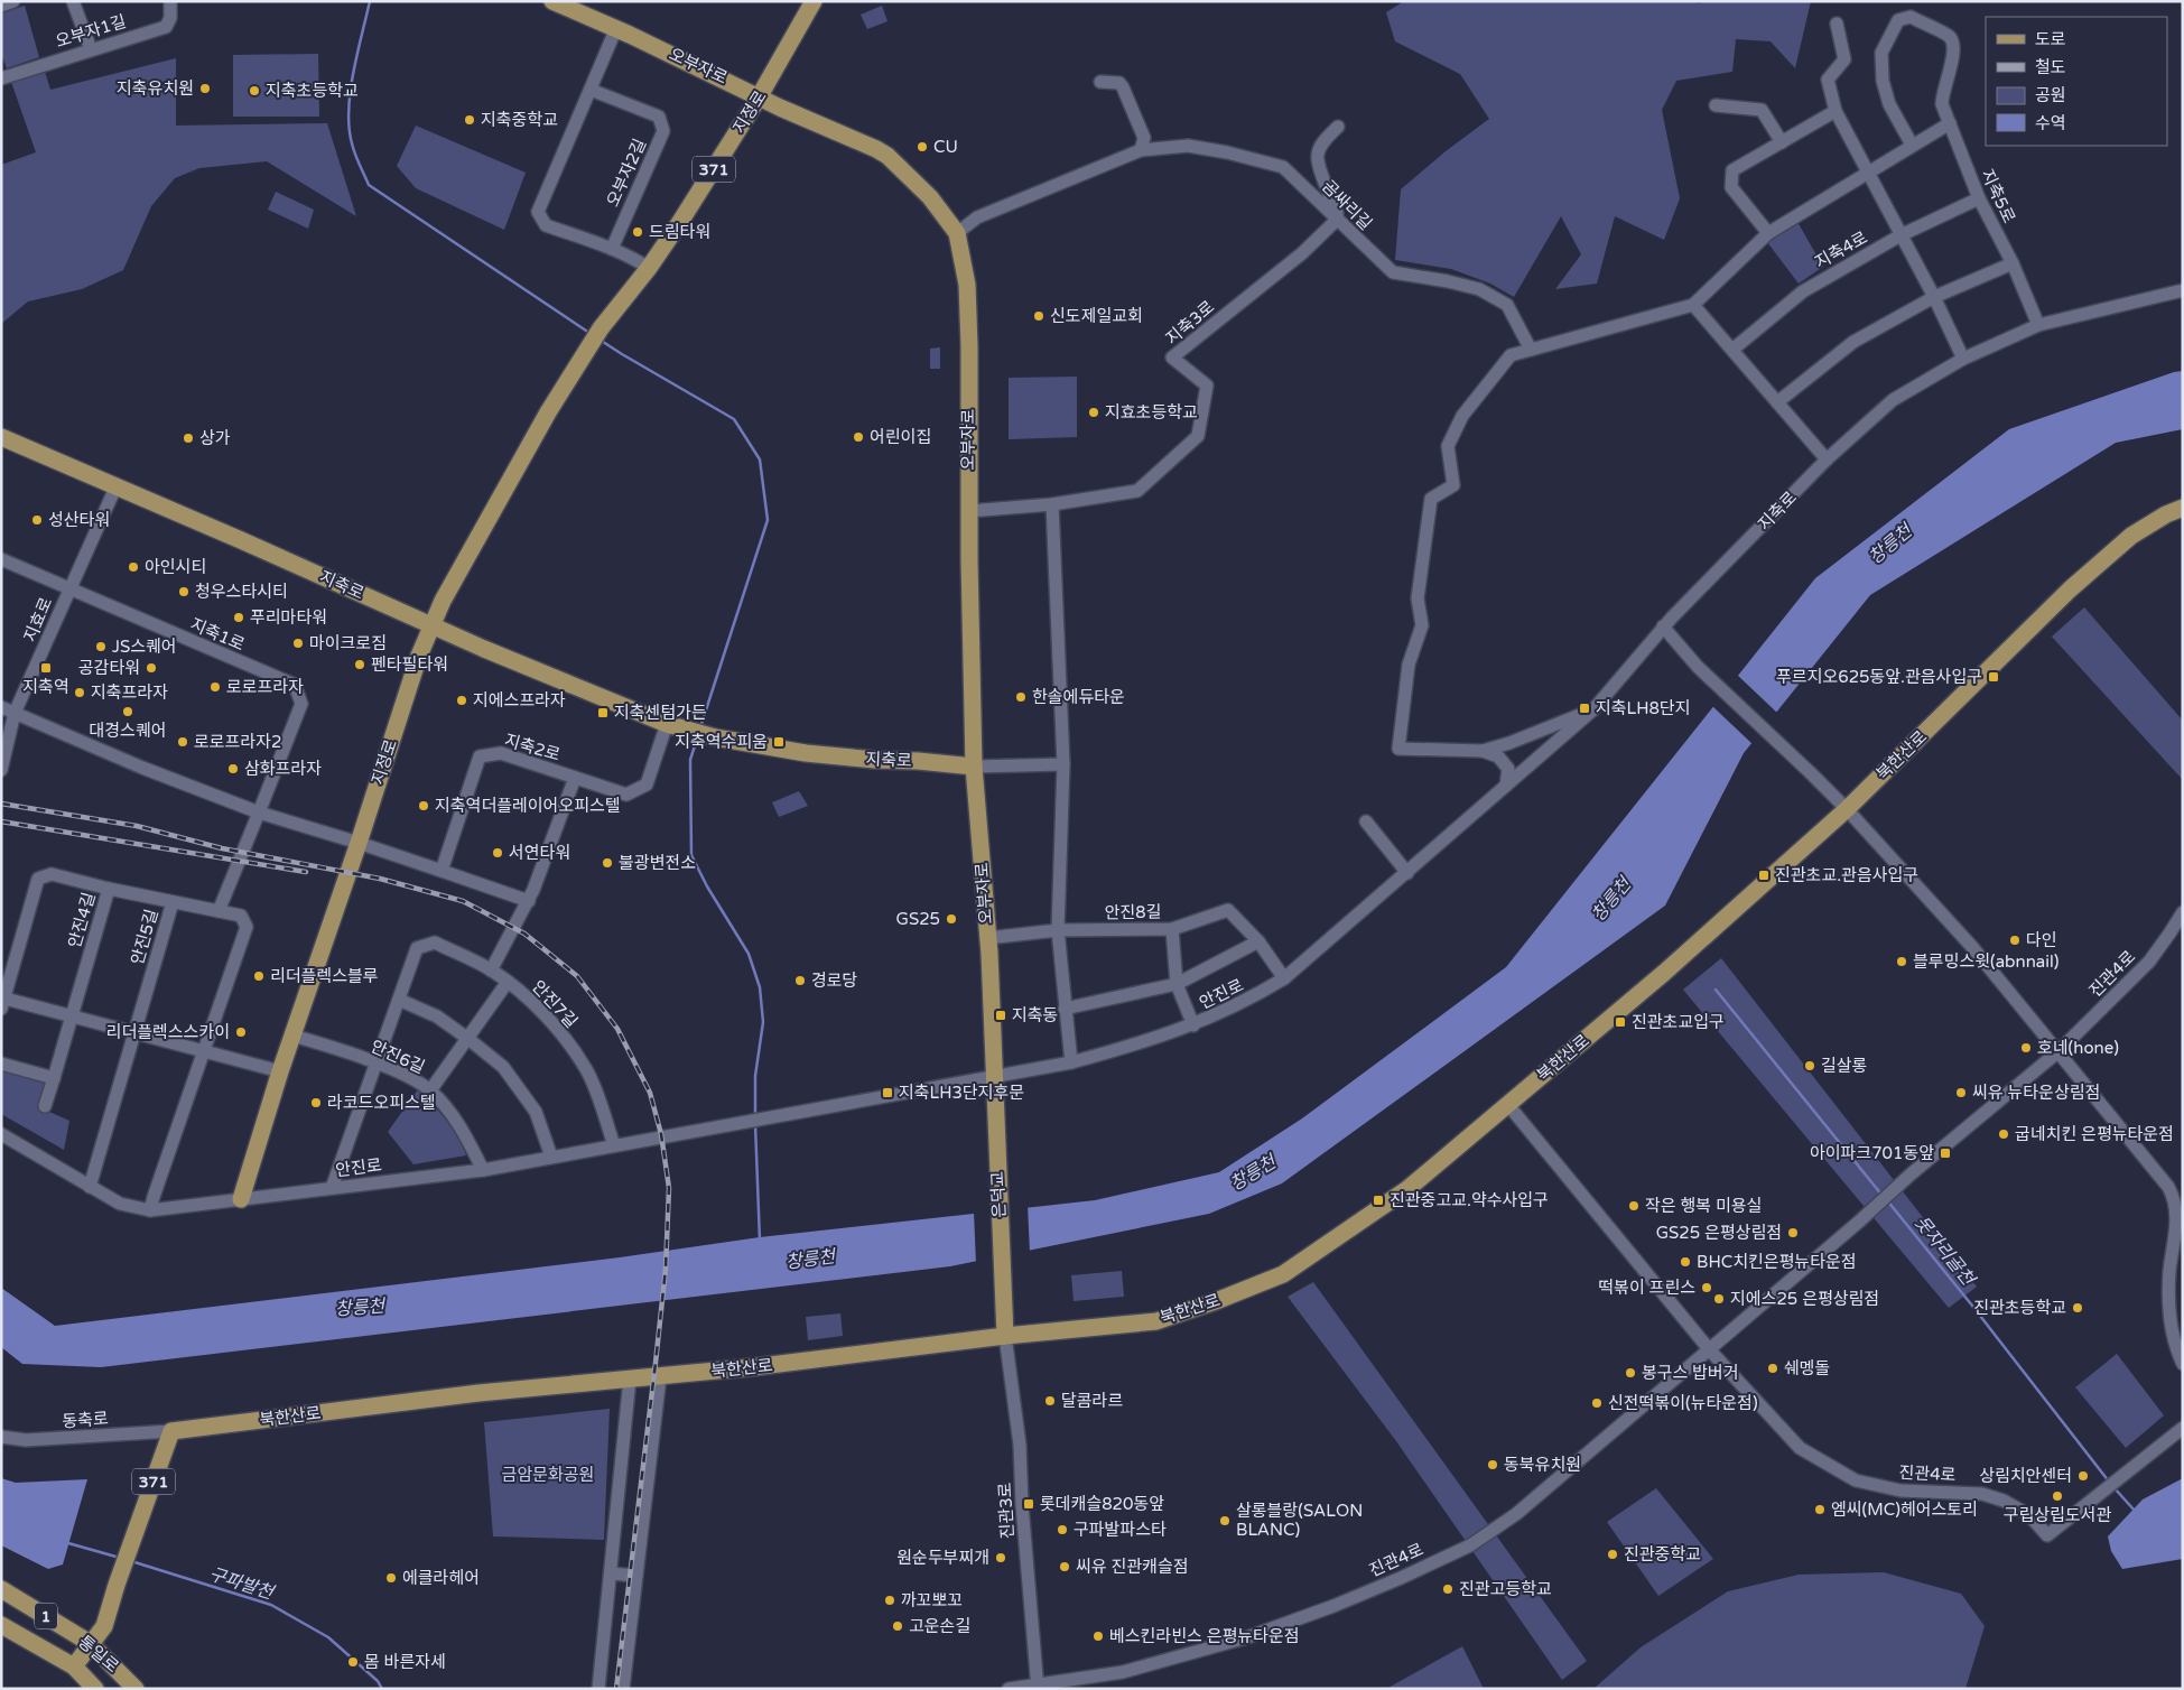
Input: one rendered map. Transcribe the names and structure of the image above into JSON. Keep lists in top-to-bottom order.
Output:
{
  "streets": {
    "main road": [
      "오부자로",
      "지정로",
      "371",
      "지축로",
      "북한산로",
      "은덕교",
      "1",
      "통일로"
    ],
    "street": [
      "오부자1길",
      "오부자2길",
      "지축5로",
      "곰싸리길",
      "지축4로",
      "지축3로",
      "지효로",
      "지축1로",
      "지축2로",
      "안진8길",
      "안진4길",
      "안진5길",
      "진관4로",
      "안진로",
      "안진7길",
      "안진6길",
      "동축로",
      "진관3로"
    ]
  },
  "crossings": [
    ["오부자로", "지정로"],
    ["오부자로", "곰싸리길"],
    ["오부자로", "지축3로"],
    ["오부자로", "지축로"],
    ["오부자로", "안진8길"],
    ["오부자로", "안진로"],
    ["오부자로", "은덕교"],
    ["지정로", "지축로"],
    ["지정로", "안진로"],
    ["지정로", "안진6길"],
    ["371", "북한산로"],
    ["371", "동축로"],
    ["371", "통일로"],
    ["지축5로", "지축4로"],
    ["지축5로", "지축로"],
    ["곰싸리길", "지축3로"],
    ["곰싸리길", "지축로"],
    ["지축로", "지효로"],
    ["지축로", "지축2로"],
    ["지축로", "안진로"],
    ["지효로", "지축1로"],
    ["지축1로", "안진5길"],
    ["북한산로", "은덕교"],
    ["북한산로", "동축로"],
    ["북한산로", "진관3로"],
    ["안진8길", "안진로"],
    ["안진5길", "안진로"],
    ["진관4로", "진관3로"],
    ["안진로", "안진7길"],
    ["안진로", "안진6길"],
    ["은덕교", "진관3로"]
  ],
  "water": ["창릉천", "못자리골천", "구파발천"],
  "parks": ["금암문화공원"],
  "places": {
    "other": [
      "지축유치원",
      "지축초등학교",
      "지축중학교",
      "CU",
      "드림타워",
      "신도제일교회",
      "지효초등학교",
      "어린이집",
      "상가",
      "성산타워",
      "아인시티",
      "청우스타시티",
      "푸리마타워",
      "마이크로짐",
      "JS스퀘어",
      "펜타필타워",
      "공감타워",
      "로로프라자",
      "지축프라자",
      "한솔에듀타운",
      "지에스프라자",
      "대경스퀘어",
      "로로프라자2",
      "삼화프라자",
      "지축역더플레이어오피스텔",
      "서연타워",
      "불광변전소",
      "GS25",
      "다인",
      "블루밍스윗(abnnail)",
      "리더플렉스블루",
      "경로당",
      "리더플렉스스카이",
      "호네(hone)",
      "길살롱",
      "씨유 뉴타운상림점",
      "라코드오피스텔",
      "굽네치킨 은평뉴타운점",
      "작은 행복 미용실",
      "GS25 은평상림점",
      "BHC치킨은평뉴타운점",
      "떡볶이 프린스",
      "지에스25 은평상림점",
      "진관초등학교",
      "쉐멩돌",
      "봉구스 밥버거",
      "달콤라르",
      "신전떡볶이(뉴타운점)",
      "동북유치원",
      "상림치안센터",
      "구립상립도서관",
      "엠씨(MC)헤어스토리",
      "살롱블랑(SALON BLANC)",
      "구파발파스타",
      "진관중학교",
      "원순두부찌개",
      "씨유 진관캐슬점",
      "에클라헤어",
      "진관고등학교",
      "까꼬뽀꼬",
      "고운손길",
      "베스킨라빈스 은평뉴타운점",
      "몸 바른자세"
    ],
    "transit": [
      "지축역",
      "푸르지오625동앞.관음사입구",
      "지축LH8단지",
      "지축센텀가든",
      "지축역수피움",
      "진관초교.관음사입구",
      "지축동",
      "진관초교입구",
      "지축LH3단지후문",
      "아이파크701동앞",
      "진관중고교.약수사입구",
      "롯데캐슬820동앞"
    ]
  },
  "legend": [
    "도로",
    "철도",
    "공원",
    "수역"
  ]
}
